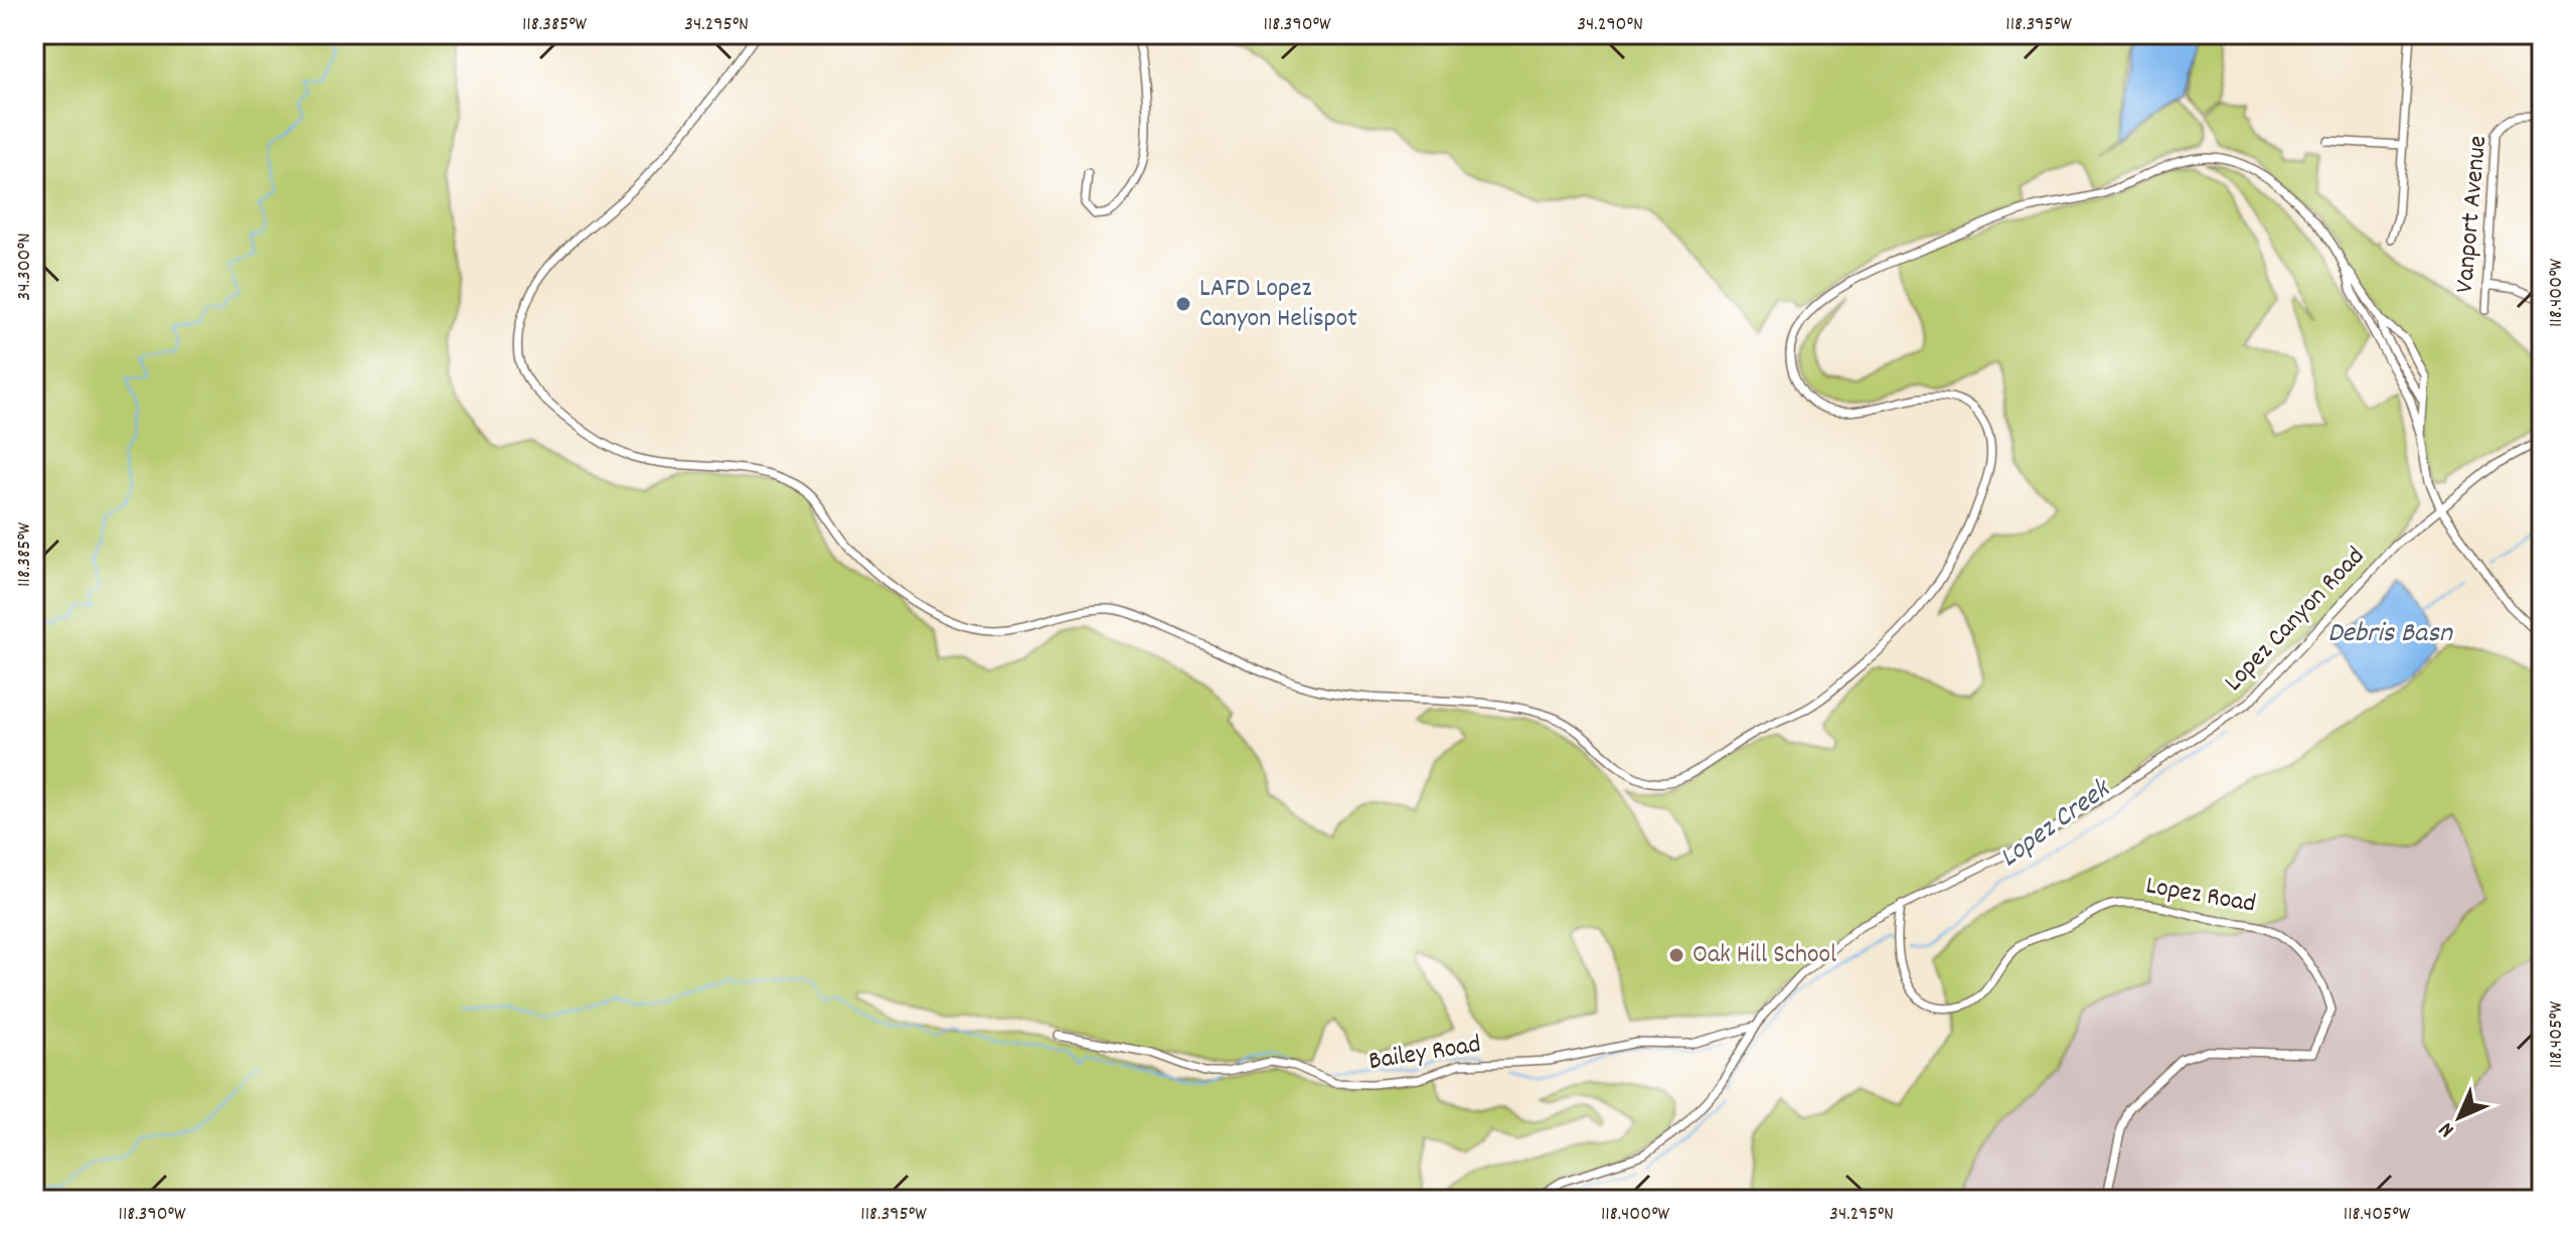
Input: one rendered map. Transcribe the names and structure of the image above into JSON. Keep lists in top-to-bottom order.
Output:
{
  "streets": {
    "street": [
      "Vanport Avenue",
      "Lopez Canyon Road",
      "Lopez Road",
      "Bailey Road"
    ]
  },
  "crossings": [
    ["Lopez Canyon Road", "Lopez Road"],
    ["Lopez Canyon Road", "Bailey Road"]
  ],
  "water": ["Debris Basn", "Lopez Creek"],
  "places": ["LAFD Lopez Canyon Helispot", "Oak Hill School"],
  "north": "bottom left",
  "coordinates": [
    "118.385°W",
    "34.295°N",
    "118.390°W",
    "34.290°N",
    "118.395°W",
    "34.300°N",
    "118.400°W",
    "118.405°W"
  ]
}
